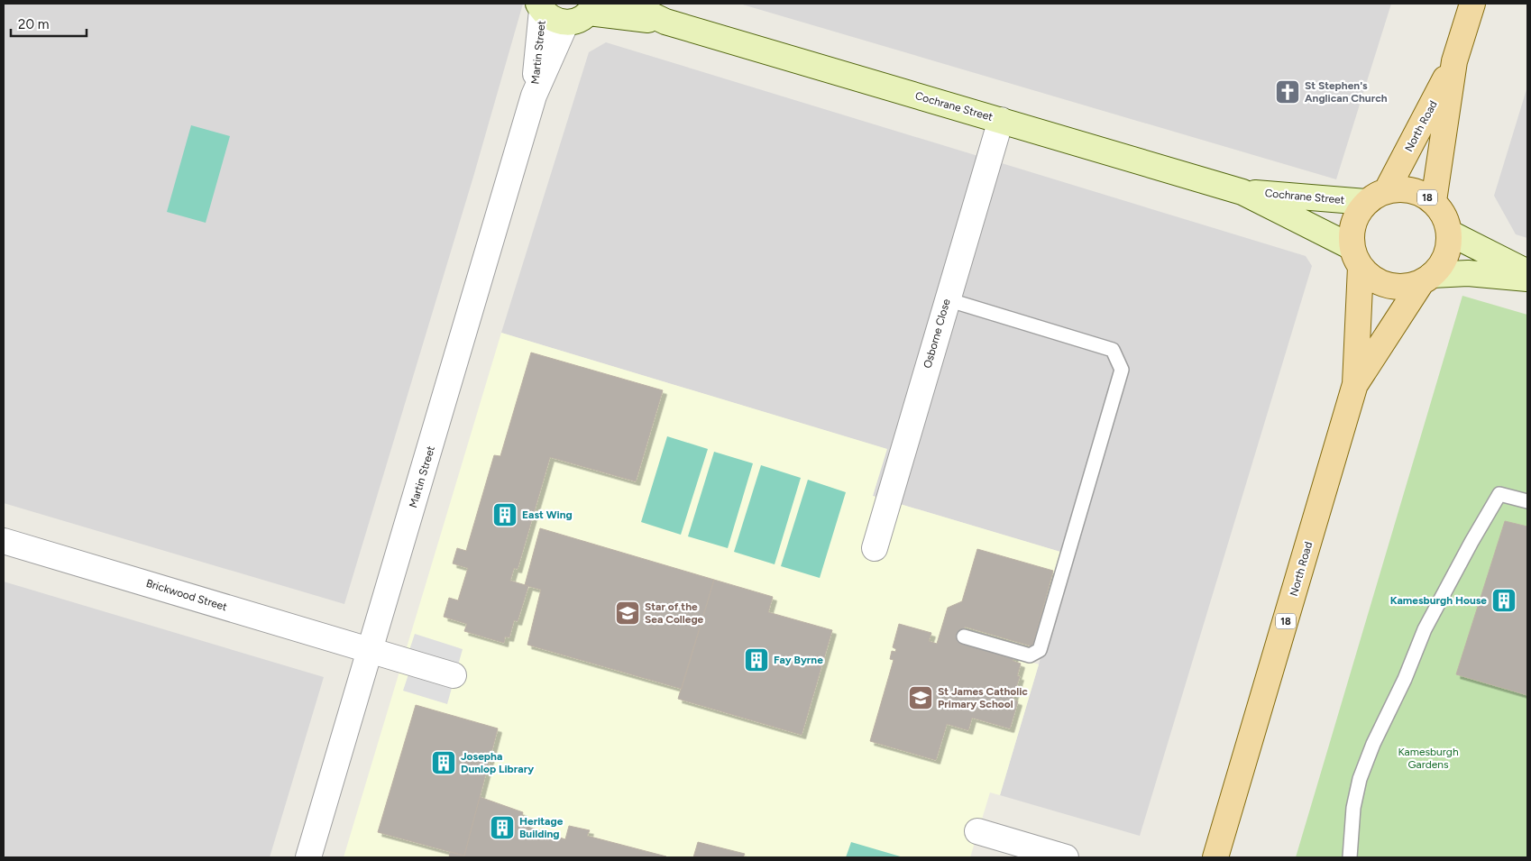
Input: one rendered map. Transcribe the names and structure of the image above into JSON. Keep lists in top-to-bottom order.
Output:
{
  "streets": {
    "main road": ["North Road", "18"],
    "street": [
      "Martin Street",
      "Cochrane Street",
      "Osborne Close",
      "Brickwood Street"
    ]
  },
  "crossings": [
    ["Martin Street", "Cochrane Street"],
    ["Martin Street", "Brickwood Street"],
    ["Cochrane Street", "North Road"],
    ["Cochrane Street", "18"],
    ["Cochrane Street", "Osborne Close"],
    ["North Road", "18"]
  ],
  "parks": ["Kamesburgh Gardens"],
  "places": {
    "church": ["St Stephen's Anglican Church"],
    "building": [
      "East Wing",
      "Kamesburgh House",
      "Fay Byrne",
      "Josepha Dunlop Library",
      "Heritage Building"
    ],
    "school or university": ["Star of the Sea College", "St James Catholic Primary School"]
  },
  "scale_bar": "20 m"
}
